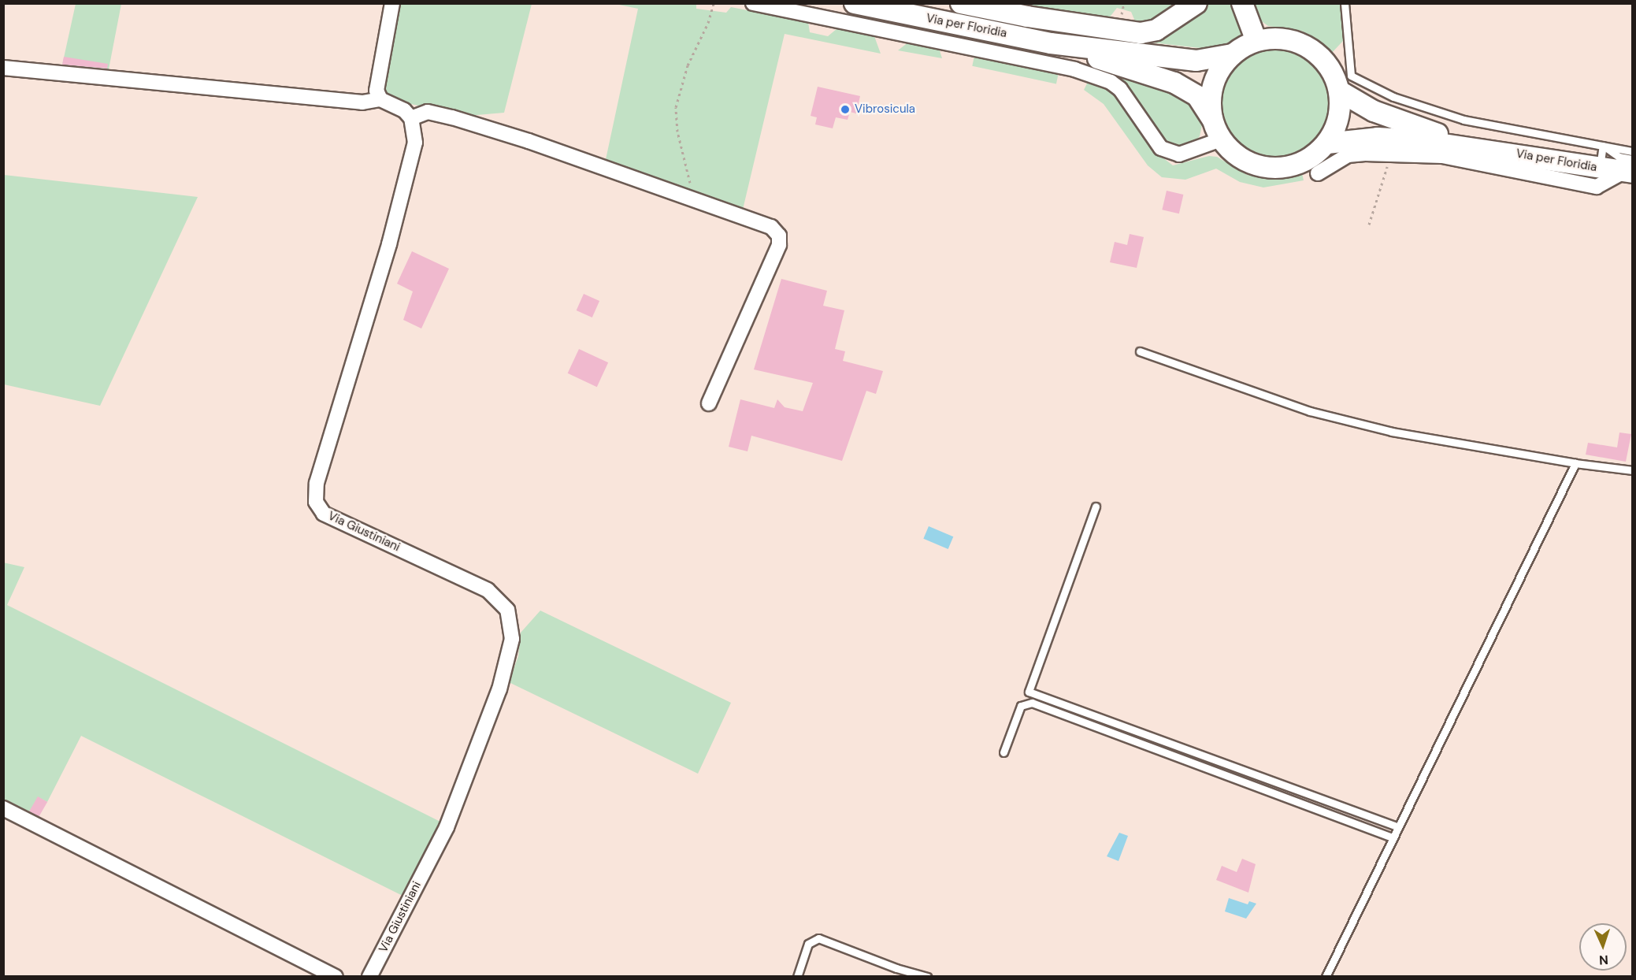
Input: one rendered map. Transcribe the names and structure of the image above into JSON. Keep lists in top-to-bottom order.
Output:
{
  "streets": {
    "main road": ["Via per Floridia"],
    "street": ["Via Giustiniani"]
  },
  "places": ["Vibrosicula"],
  "north": "bottom"
}
